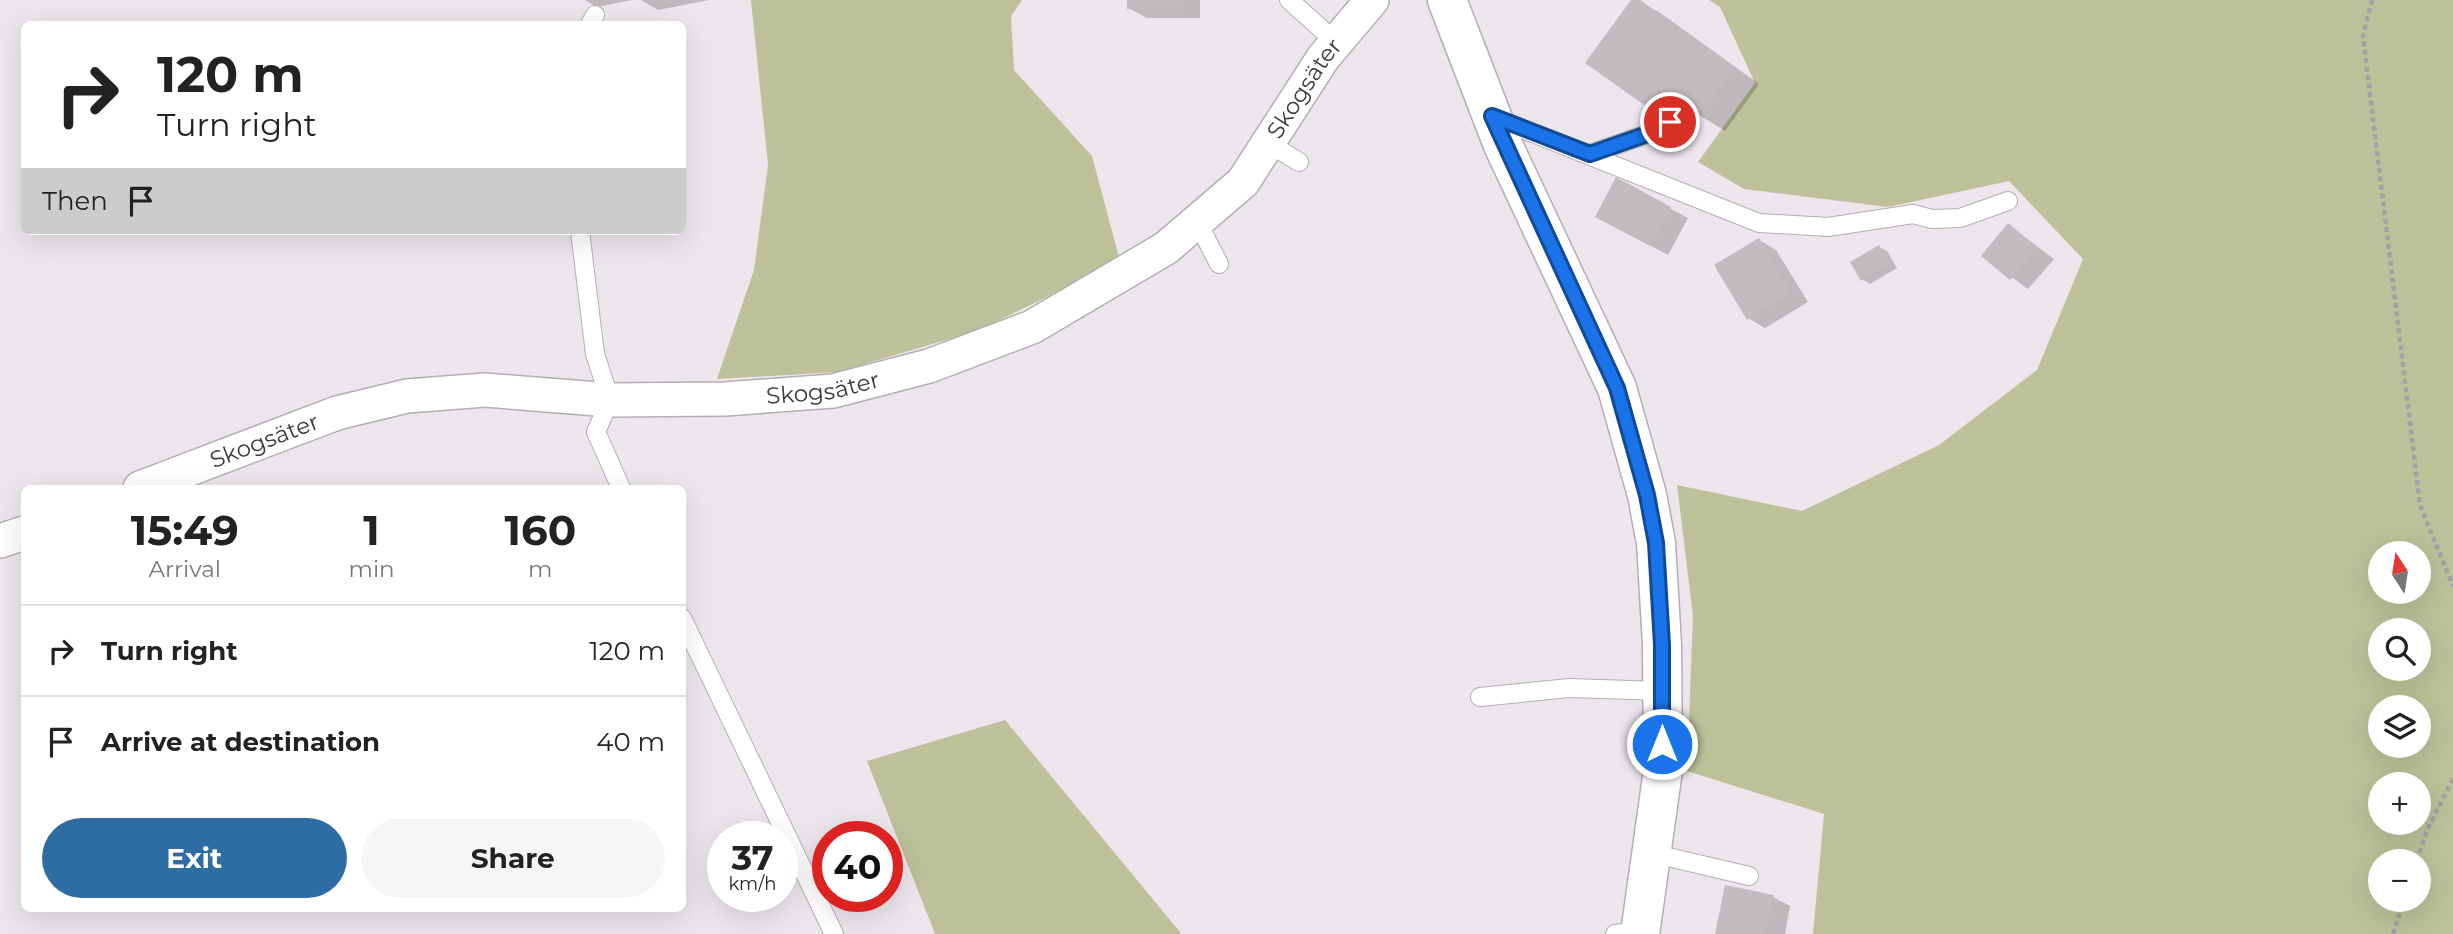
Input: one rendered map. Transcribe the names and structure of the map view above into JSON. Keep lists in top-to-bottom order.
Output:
{
  "streets": {
    "street": ["Skogsäter"]
  },
  "north": "top",
  "page": {
    "turn": ["120 m", "Turn right"],
    "then": "Then",
    "eta": [
      "15:49",
      "Arrival",
      "1",
      "min",
      "160",
      "m"
    ],
    "map_buttons": ["+", "−"],
    "list": [
      {
        "name": "Turn right",
        "value": "120 m"
      },
      {
        "name": "Arrive at destination",
        "value": "40 m"
      }
    ],
    "buttons": ["Exit", "Share"],
    "speed": "37 km/h",
    "limit": "40"
  }
}
